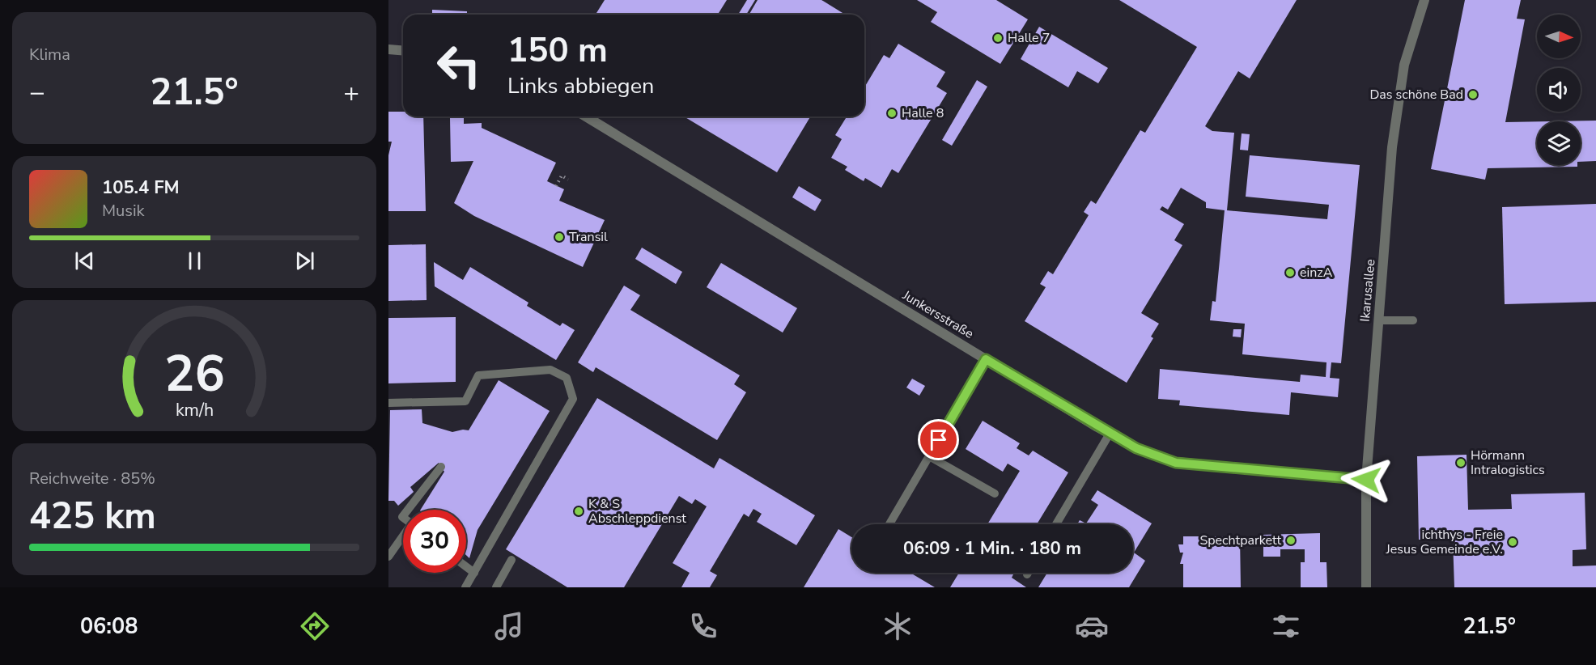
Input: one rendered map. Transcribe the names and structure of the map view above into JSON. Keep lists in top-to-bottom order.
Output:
{
  "streets": {
    "street": ["Ikarusallee", "Junkersstraße"]
  },
  "crossings": [
    ["Ikarusallee", "Junkersstraße"]
  ],
  "places": [
    "Halle 7",
    "Das schöne Bad",
    "Halle 8",
    "Transil",
    "einzA",
    "Hörmann Intralogistics",
    "K & S Abschleppdienst",
    "Spechtparkett",
    "ichthys - Freie Jesus Gemeinde e.V."
  ],
  "north": "right",
  "page": {
    "tile": [
      "Klima",
      ["Reichweite · 85%", "425 km"]
    ],
    "turn": ["150 m", "Links abbiegen"],
    "heat": ["−", "21.5°", "+"],
    "song": ["105.4 FM", "Musik"],
    "limit": "30",
    "trip": "06:09 · 1 Min. · 180 m",
    "tabs": ["06:08", "21.5°"],
    "gauge": ["26", "km/h"]
  }
}
